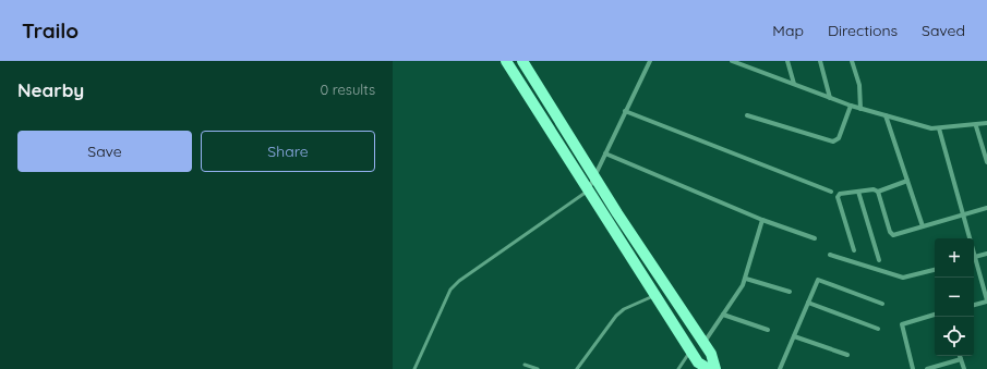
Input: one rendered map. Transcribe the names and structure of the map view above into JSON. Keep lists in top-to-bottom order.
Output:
{
  "page": {
    "header": "Trailo",
    "nav": ["Map", "Directions", "Saved"],
    "heading": ["Nearby", "0 results"],
    "buttons": ["Save", "Share"],
    "map_buttons": ["+", "−"]
  }
}
